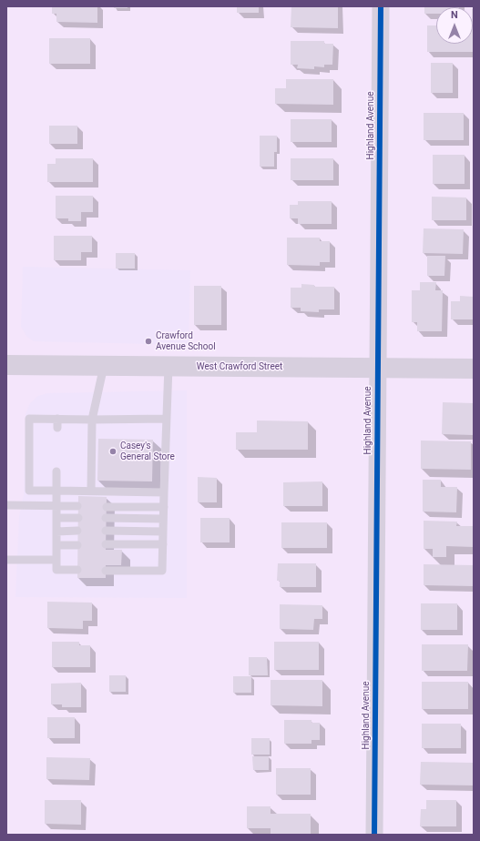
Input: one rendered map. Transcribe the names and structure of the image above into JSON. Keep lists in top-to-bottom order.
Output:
{
  "streets": {
    "main road": ["West Crawford Street"],
    "street": ["Highland Avenue"]
  },
  "crossings": [
    ["Highland Avenue", "West Crawford Street"]
  ],
  "places": ["Crawford Avenue School", "Casey's General Store"],
  "north": "top"
}
